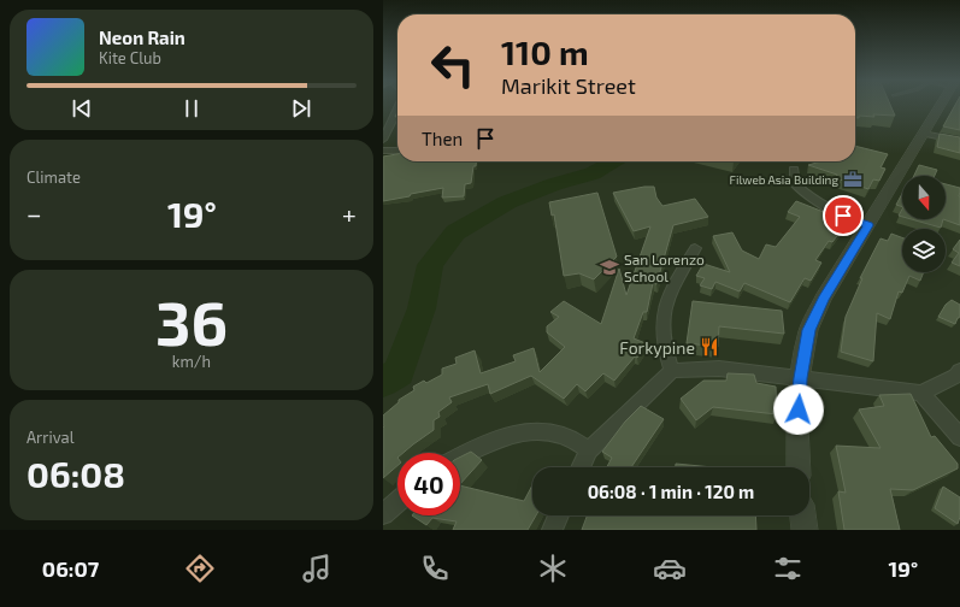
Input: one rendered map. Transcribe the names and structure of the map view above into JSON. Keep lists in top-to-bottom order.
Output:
{
  "places": {
    "office": ["Filweb Asia Building"],
    "school or university": ["San Lorenzo School"],
    "restaurant": ["Forkypine"]
  },
  "north": "bottom",
  "page": {
    "turn": ["110 m", "Marikit Street"],
    "song": ["Neon Rain", "Kite Club"],
    "then": "Then",
    "tile": [
      "Climate",
      ["36", "km/h"],
      ["Arrival", "06:08"]
    ],
    "heat": ["−", "19°", "+"],
    "limit": "40",
    "trip": "06:08 · 1 min · 120 m",
    "tabs": ["06:07", "19°"]
  }
}
